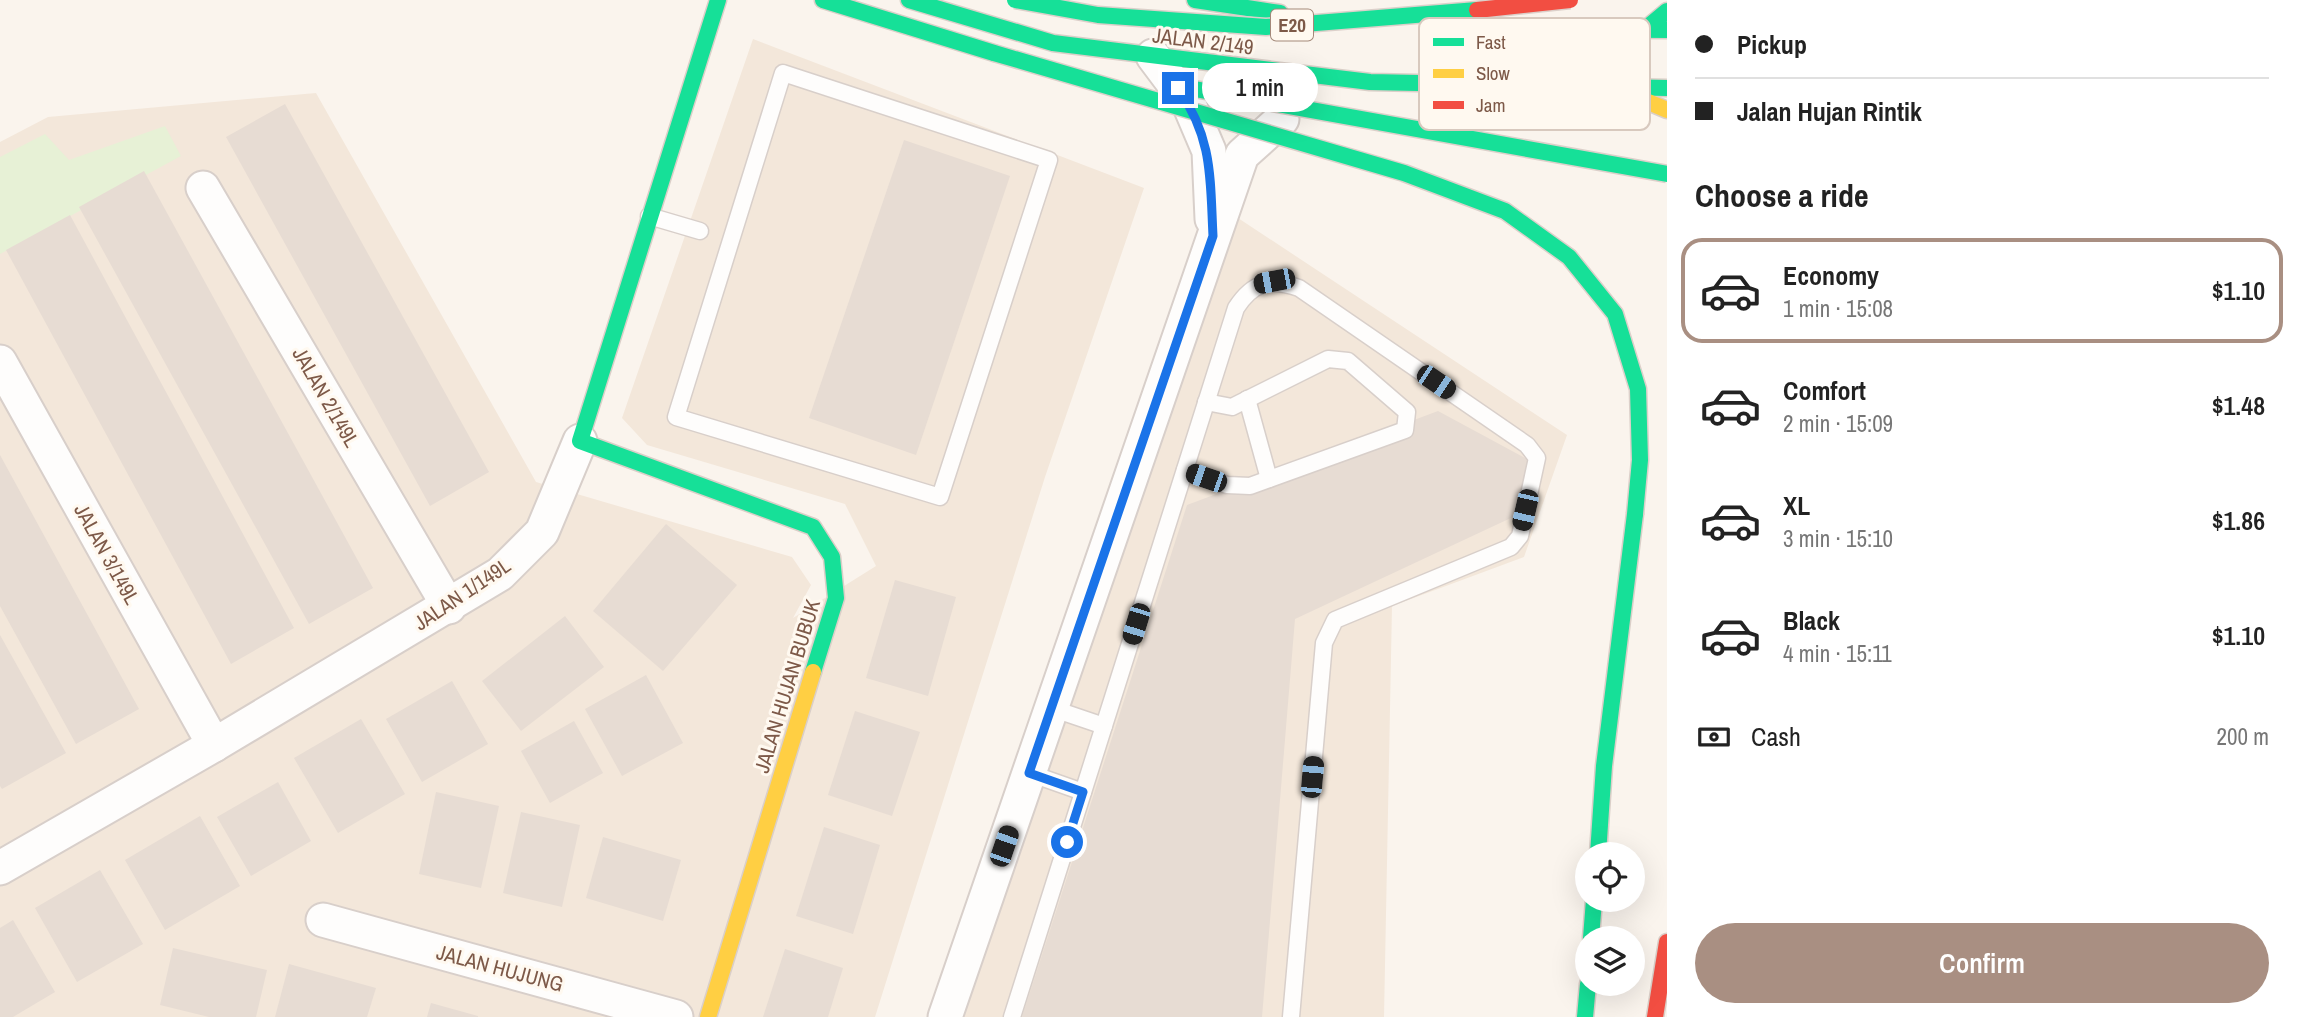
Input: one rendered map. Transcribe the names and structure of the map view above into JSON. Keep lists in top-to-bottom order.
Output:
{
  "streets": {
    "main road": [
      "E20",
      "JALAN 2/149",
      "JALAN 1/149L",
      "JALAN HUJAN BUBUK"
    ],
    "street": ["JALAN 2/149L", "JALAN 3/149L", "JALAN HUJUNG"]
  },
  "crossings": [
    ["JALAN 2/149L", "JALAN 1/149L"],
    ["JALAN 3/149L", "JALAN 1/149L"],
    ["JALAN 1/149L", "JALAN HUJAN BUBUK"]
  ],
  "legend": ["Fast", "Slow", "Jam"],
  "page": {
    "banner": ["Pickup", "Jalan Hujan Rintik"],
    "bubble": "1 min",
    "heading": "Choose a ride",
    "list": [
      {
        "name": "Economy",
        "note": "1 min · 15:08",
        "value": "$1.10"
      },
      {
        "name": "Comfort",
        "note": "2 min · 15:09",
        "value": "$1.48"
      },
      {
        "name": "XL",
        "note": "3 min · 15:10",
        "value": "$1.86"
      },
      {
        "name": "Black",
        "note": "4 min · 15:11",
        "value": "$1.10"
      }
    ],
    "pay": ["Cash", "200 m"],
    "buttons": "Confirm"
  }
}
